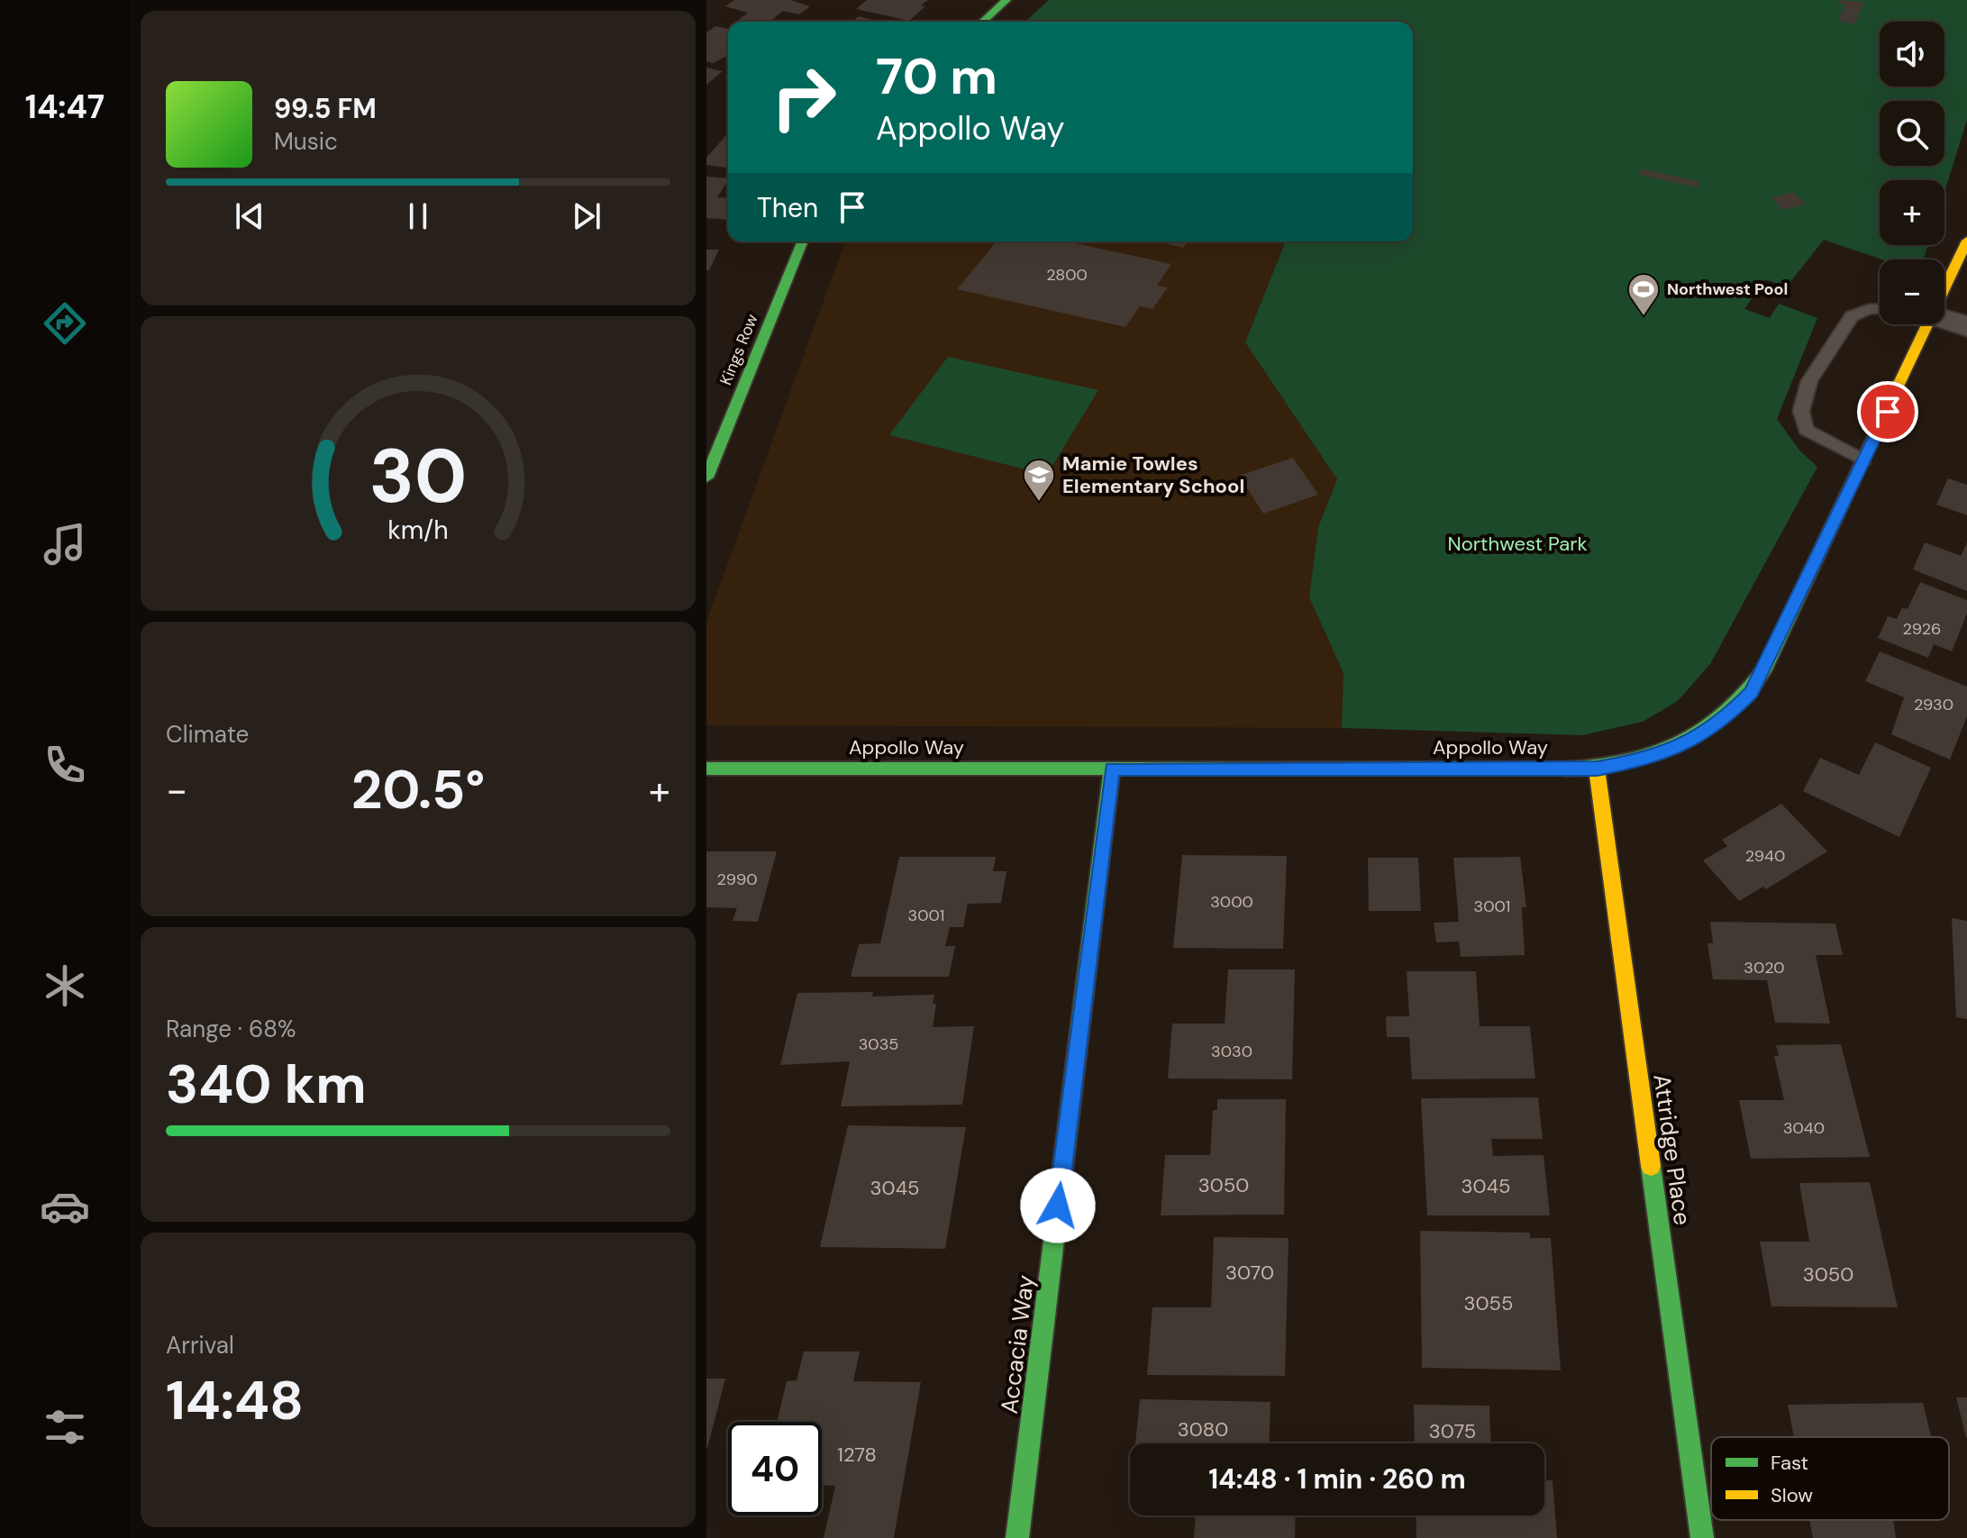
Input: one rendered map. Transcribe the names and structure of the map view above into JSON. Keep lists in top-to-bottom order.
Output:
{
  "streets": {
    "street": [
      "Kings Row",
      "Appollo Way",
      "Attridge Place",
      "Accacia Way"
    ]
  },
  "crossings": [
    ["Appollo Way", "Attridge Place"],
    ["Appollo Way", "Accacia Way"]
  ],
  "parks": ["Northwest Park"],
  "places": {
    "sports": ["Northwest Pool"],
    "school or university": ["Mamie Towles Elementary School"]
  },
  "house_numbers": [
    "2800",
    "2926",
    "2930",
    "2940",
    "2990",
    "3000",
    "3001",
    "3001",
    "3020",
    "3035",
    "3030",
    "3040",
    "3050",
    "3045",
    "3045",
    "3070",
    "3050",
    "3055",
    "3080",
    "3075",
    "1278"
  ],
  "legend": ["Fast", "Slow"],
  "page": {
    "tabs": "14:47",
    "map_buttons": ["+", "−"],
    "turn": ["70 m", "Appollo Way"],
    "song": ["99.5 FM", "Music"],
    "then": "Then",
    "tile": [
      "Climate",
      ["Range · 68%", "340 km"],
      ["Arrival", "14:48"]
    ],
    "heat": ["−", "20.5°", "+"],
    "limit": "40",
    "trip": "14:48 · 1 min · 260 m",
    "gauge": ["30", "km/h"]
  }
}
